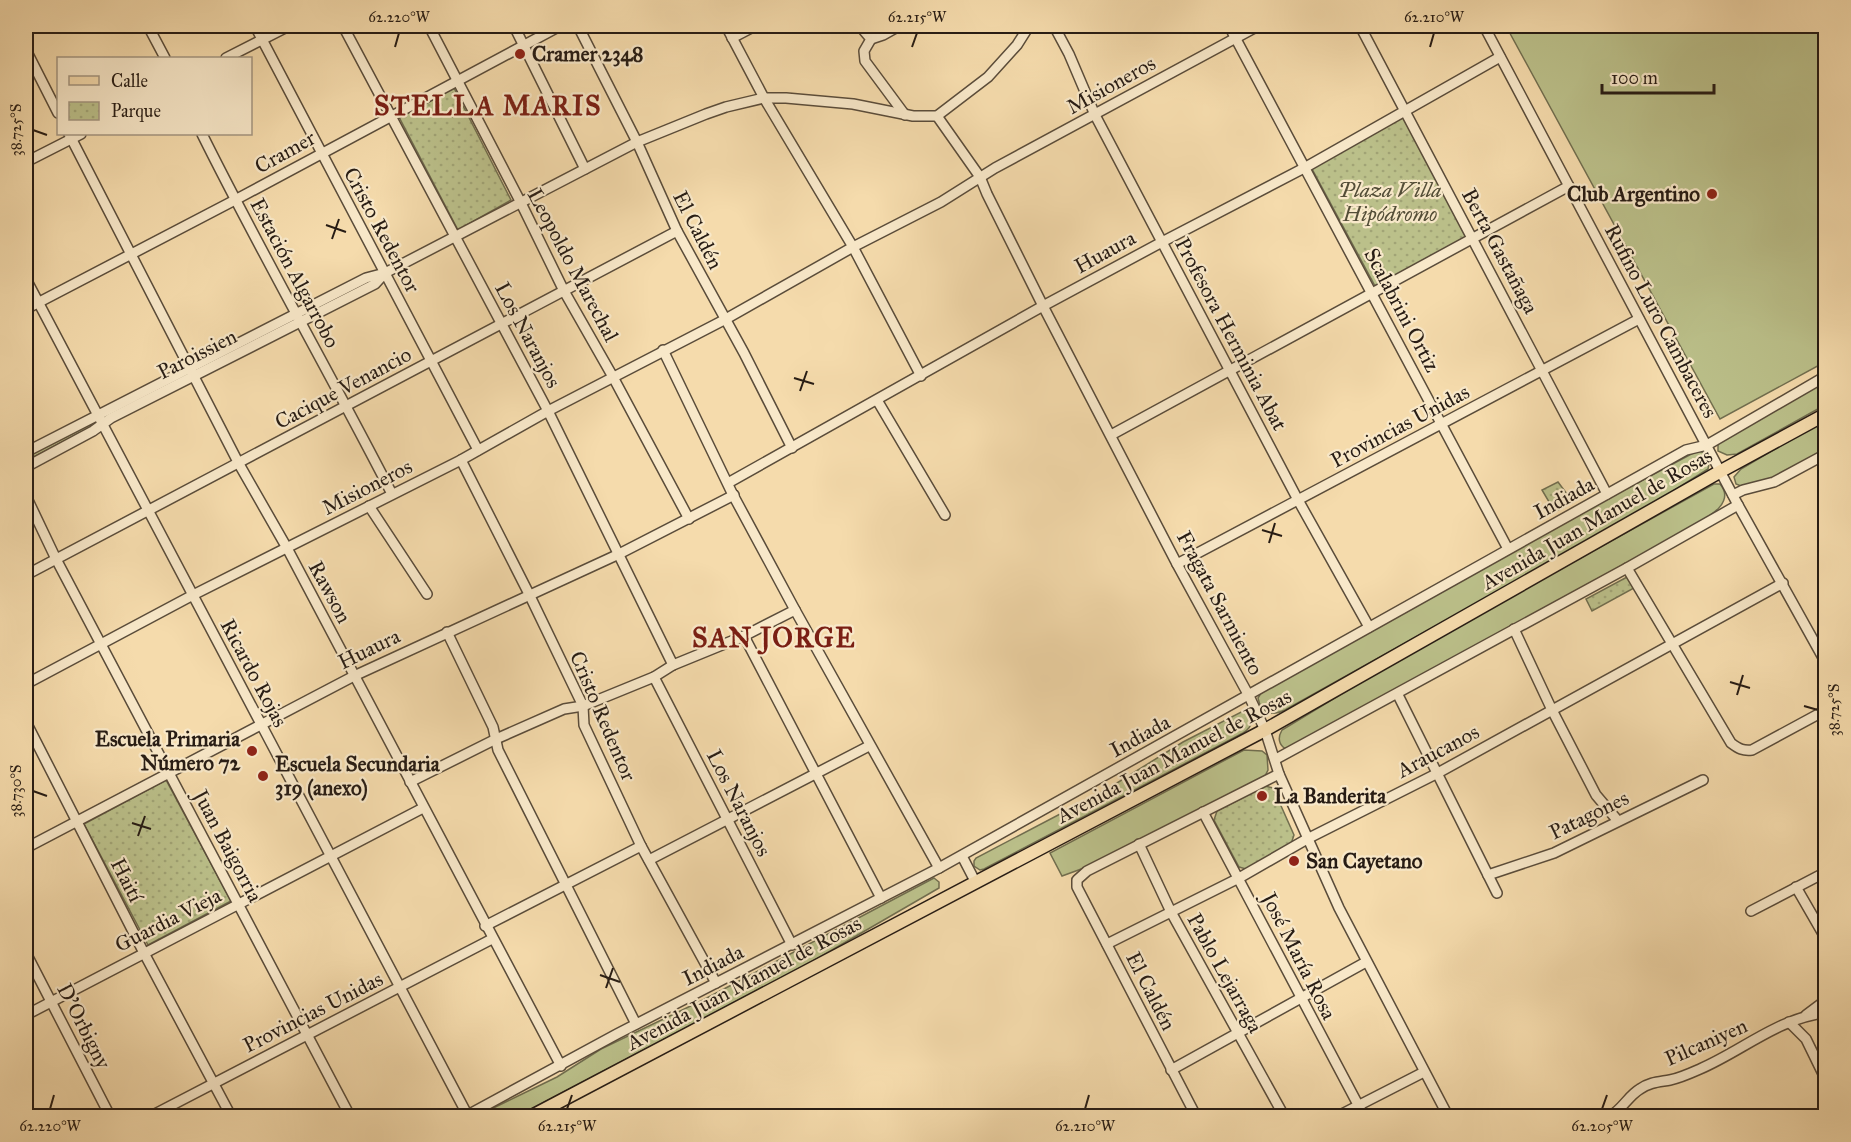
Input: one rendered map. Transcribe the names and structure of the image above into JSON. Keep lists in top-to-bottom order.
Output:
{
  "streets": {
    "main road": ["Avenida Juan Manuel de Rosas"],
    "street": [
      "Misioneros",
      "Cramer",
      "Cristo Redentor",
      "El Caldén",
      "Berta Gastañaga",
      "Huaura",
      "Leopoldo Marechal",
      "Estación Algarrobo",
      "Scalabrini Ortiz",
      "Rufino Luro Cambaceres",
      "Profesora Herminia Abat",
      "Los Naranjos",
      "Paroissien",
      "Cacique Venancio",
      "Provincias Unidas",
      "Indiada",
      "Rawson",
      "Fragata Sarmiento",
      "Ricardo Rojas",
      "Araucanos",
      "Patagones",
      "Juan Baigorria",
      "Haití",
      "Guardia Vieja",
      "José María Rosa",
      "Pablo Lejarraga",
      "D'Orbigny",
      "Pilcaniyen"
    ]
  },
  "crossings": [
    ["Misioneros", "Cristo Redentor"],
    ["Misioneros", "El Caldén"],
    ["Misioneros", "Leopoldo Marechal"],
    ["Misioneros", "Estación Algarrobo"],
    ["Misioneros", "Scalabrini Ortiz"],
    ["Misioneros", "Profesora Herminia Abat"],
    ["Misioneros", "Los Naranjos"],
    ["Misioneros", "Rawson"],
    ["Misioneros", "Fragata Sarmiento"],
    ["Misioneros", "Ricardo Rojas"],
    ["Misioneros", "Juan Baigorria"],
    ["Cramer", "Cristo Redentor"],
    ["Cramer", "Leopoldo Marechal"],
    ["Cramer", "Estación Algarrobo"],
    ["Cramer", "Los Naranjos"],
    ["Cramer", "Rawson"],
    ["Cramer", "Ricardo Rojas"],
    ["Cristo Redentor", "Huaura"],
    ["Cristo Redentor", "Paroissien"],
    ["Cristo Redentor", "Cacique Venancio"],
    ["Cristo Redentor", "Indiada"],
    ["El Caldén", "Huaura"],
    ["El Caldén", "Paroissien"],
    ["El Caldén", "Cacique Venancio"],
    ["El Caldén", "Araucanos"],
    ["El Caldén", "Pablo Lejarraga"],
    ["Berta Gastañaga", "Huaura"],
    ["Berta Gastañaga", "Provincias Unidas"],
    ["Berta Gastañaga", "Indiada"],
    ["Huaura", "Leopoldo Marechal"],
    ["Huaura", "Scalabrini Ortiz"],
    ["Huaura", "Rufino Luro Cambaceres"],
    ["Huaura", "Profesora Herminia Abat"],
    ["Huaura", "Los Naranjos"],
    ["Huaura", "Rawson"],
    ["Huaura", "Fragata Sarmiento"],
    ["Huaura", "Ricardo Rojas"],
    ["Huaura", "Juan Baigorria"],
    ["Huaura", "Haití"],
    ["Leopoldo Marechal", "Paroissien"],
    ["Leopoldo Marechal", "Cacique Venancio"],
    ["Estación Algarrobo", "Paroissien"],
    ["Estación Algarrobo", "Cacique Venancio"],
    ["Scalabrini Ortiz", "Provincias Unidas"],
    ["Scalabrini Ortiz", "Indiada"],
    ["Rufino Luro Cambaceres", "Provincias Unidas"],
    ["Rufino Luro Cambaceres", "Indiada"],
    ["Rufino Luro Cambaceres", "Avenida Juan Manuel de Rosas"],
    ["Rufino Luro Cambaceres", "Araucanos"],
    ["Profesora Herminia Abat", "Provincias Unidas"],
    ["Profesora Herminia Abat", "Indiada"],
    ["Los Naranjos", "Paroissien"],
    ["Los Naranjos", "Cacique Venancio"],
    ["Los Naranjos", "Indiada"],
    ["Paroissien", "Rawson"],
    ["Paroissien", "Fragata Sarmiento"],
    ["Paroissien", "Ricardo Rojas"],
    ["Cacique Venancio", "Rawson"],
    ["Cacique Venancio", "Ricardo Rojas"],
    ["Cacique Venancio", "Juan Baigorria"],
    ["Provincias Unidas", "Rawson"],
    ["Provincias Unidas", "Fragata Sarmiento"],
    ["Provincias Unidas", "Ricardo Rojas"],
    ["Provincias Unidas", "Juan Baigorria"],
    ["Provincias Unidas", "Haití"],
    ["Indiada", "Rawson"],
    ["Indiada", "Fragata Sarmiento"],
    ["Indiada", "Ricardo Rojas"],
    ["Avenida Juan Manuel de Rosas", "Fragata Sarmiento"],
    ["Rawson", "Guardia Vieja"],
    ["Fragata Sarmiento", "Araucanos"],
    ["Ricardo Rojas", "Guardia Vieja"],
    ["Araucanos", "José María Rosa"],
    ["Araucanos", "Pablo Lejarraga"],
    ["Juan Baigorria", "Guardia Vieja"],
    ["Haití", "Guardia Vieja"],
    ["Guardia Vieja", "D'Orbigny"]
  ],
  "districts": ["STELLA MARIS", "SAN JORGE"],
  "parks": ["Plaza Villa Hipódromo"],
  "places": [
    "Cramer 2348",
    "Club Argentino",
    "Escuela Primaria Número 72",
    "Escuela Secundaria 319 (anexo)",
    "La Banderita",
    "San Cayetano"
  ],
  "legend": ["Calle", "Parque"],
  "scale_bar": "100 m",
  "coordinates": [
    "62.220°W",
    "62.215°W",
    "62.210°W",
    "38.725°S",
    "38.730°S",
    "62.205°W"
  ]
}
